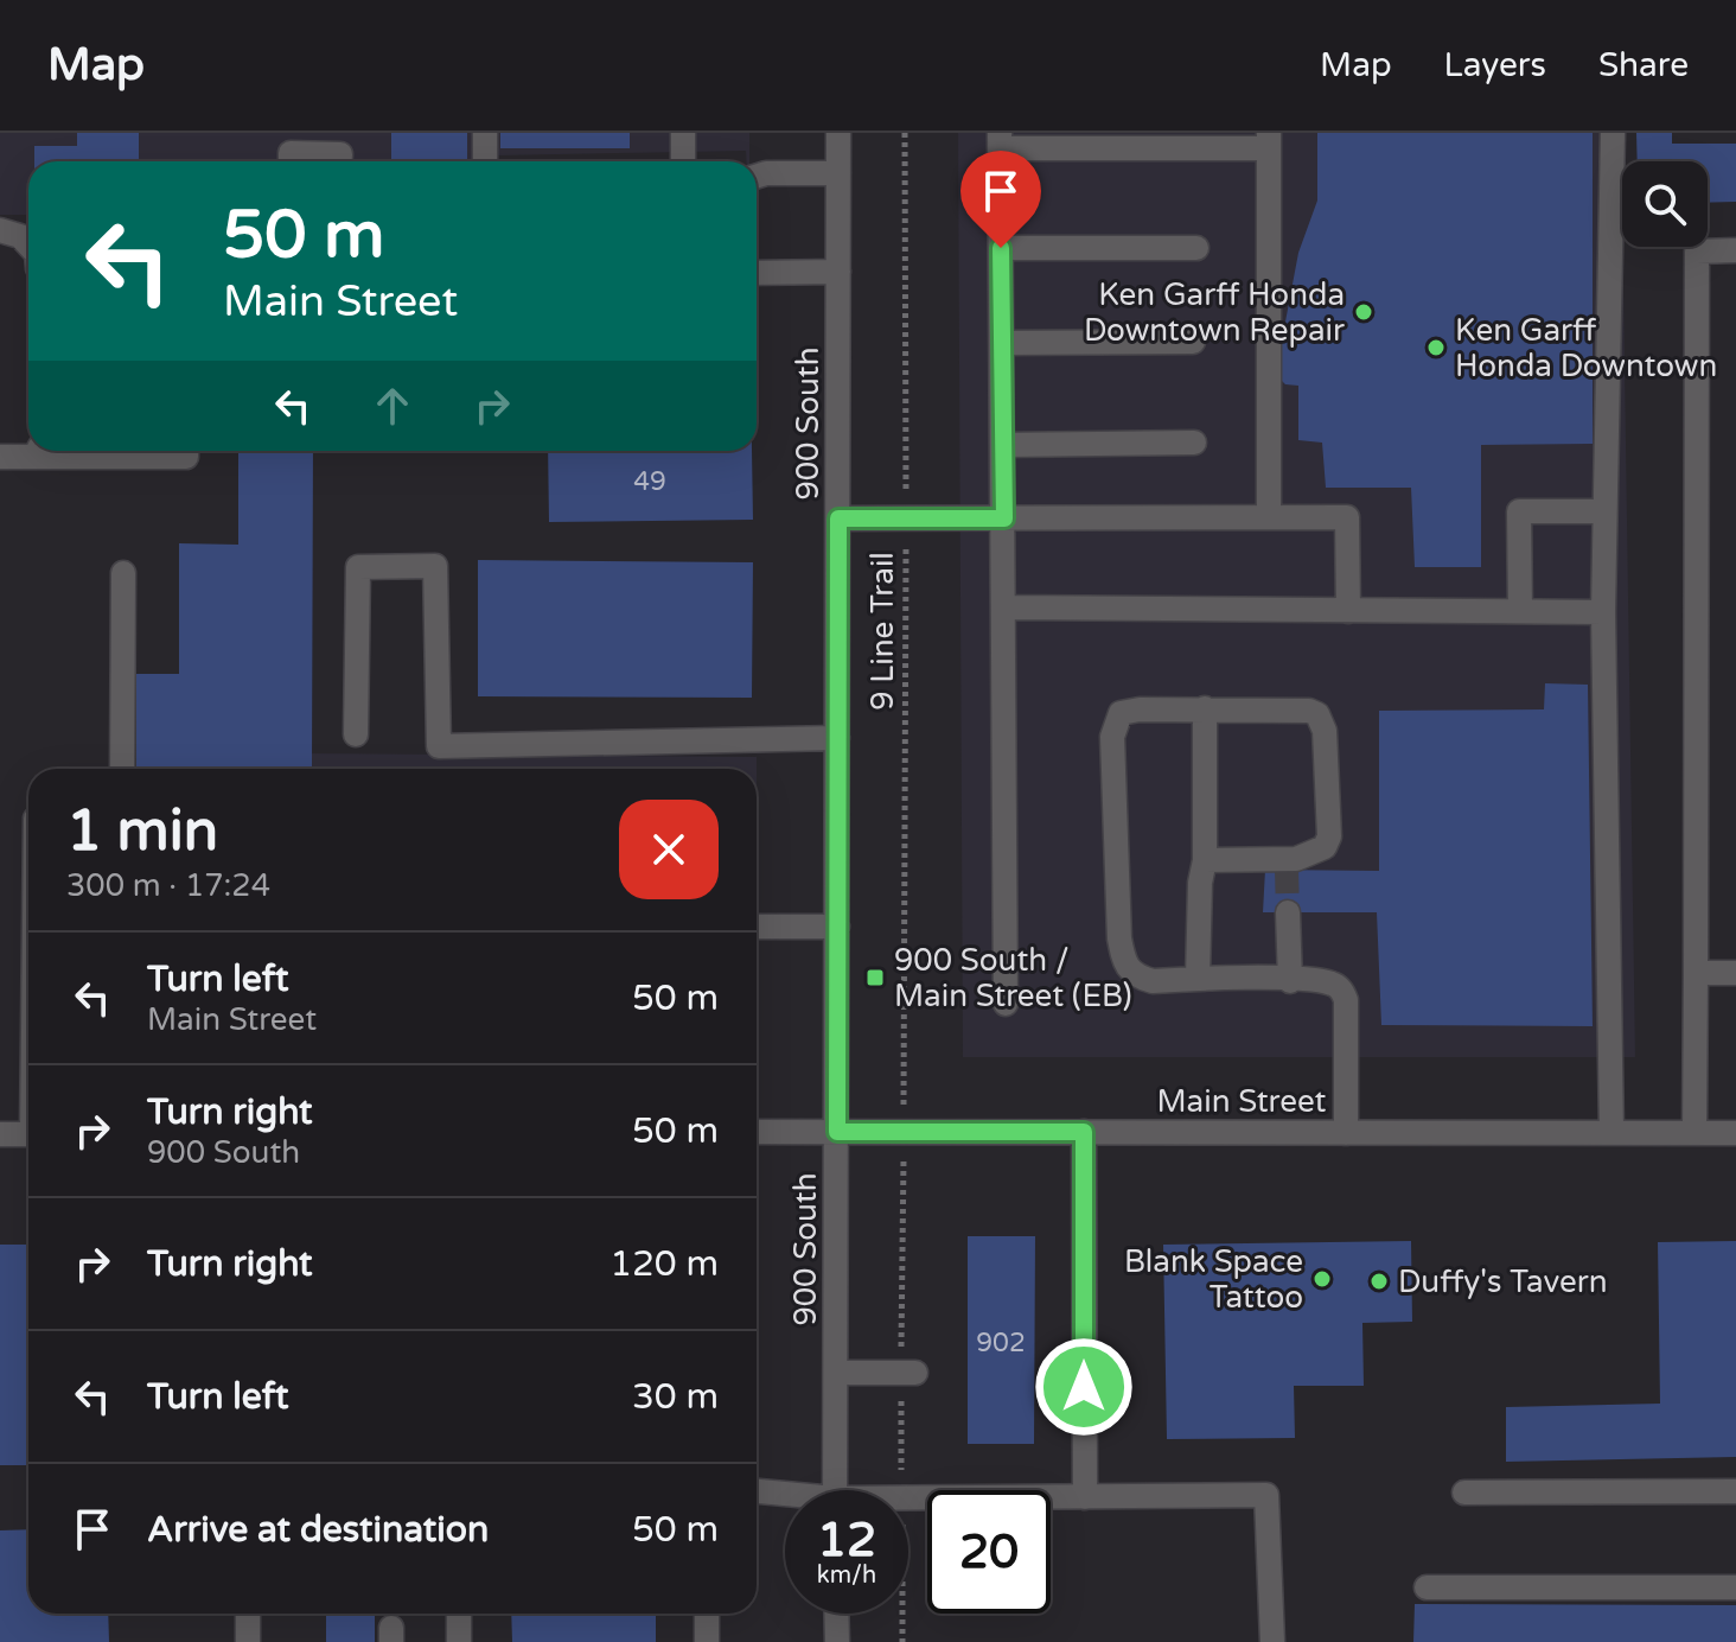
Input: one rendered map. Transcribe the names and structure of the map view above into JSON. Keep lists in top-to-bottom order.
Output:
{
  "streets": {
    "street": ["900 South", "Main Street"],
    "path": ["9 Line Trail"]
  },
  "crossings": [
    ["900 South", "Main Street"]
  ],
  "places": {
    "other": [
      "Ken Garff Honda Downtown Repair",
      "Ken Garff Honda Downtown",
      "Blank Space Tattoo",
      "Duffy's Tavern"
    ],
    "transit": ["900 South / Main Street (EB)"]
  },
  "house_numbers": ["49", "902"],
  "page": {
    "header": "Map",
    "nav": ["Map", "Layers", "Share"],
    "turn": ["50 m", "Main Street"],
    "heading": ["1 min", "300 m · 17:24"],
    "list": [
      {
        "name": "Turn left",
        "note": "Main Street",
        "value": "50 m"
      },
      {
        "name": "Turn right",
        "note": "900 South",
        "value": "50 m"
      },
      {
        "name": "Turn right",
        "value": "120 m"
      },
      {
        "name": "Turn left",
        "value": "30 m"
      },
      {
        "name": "Arrive at destination",
        "value": "50 m"
      }
    ],
    "speed": "12 km/h",
    "limit": "20"
  }
}
